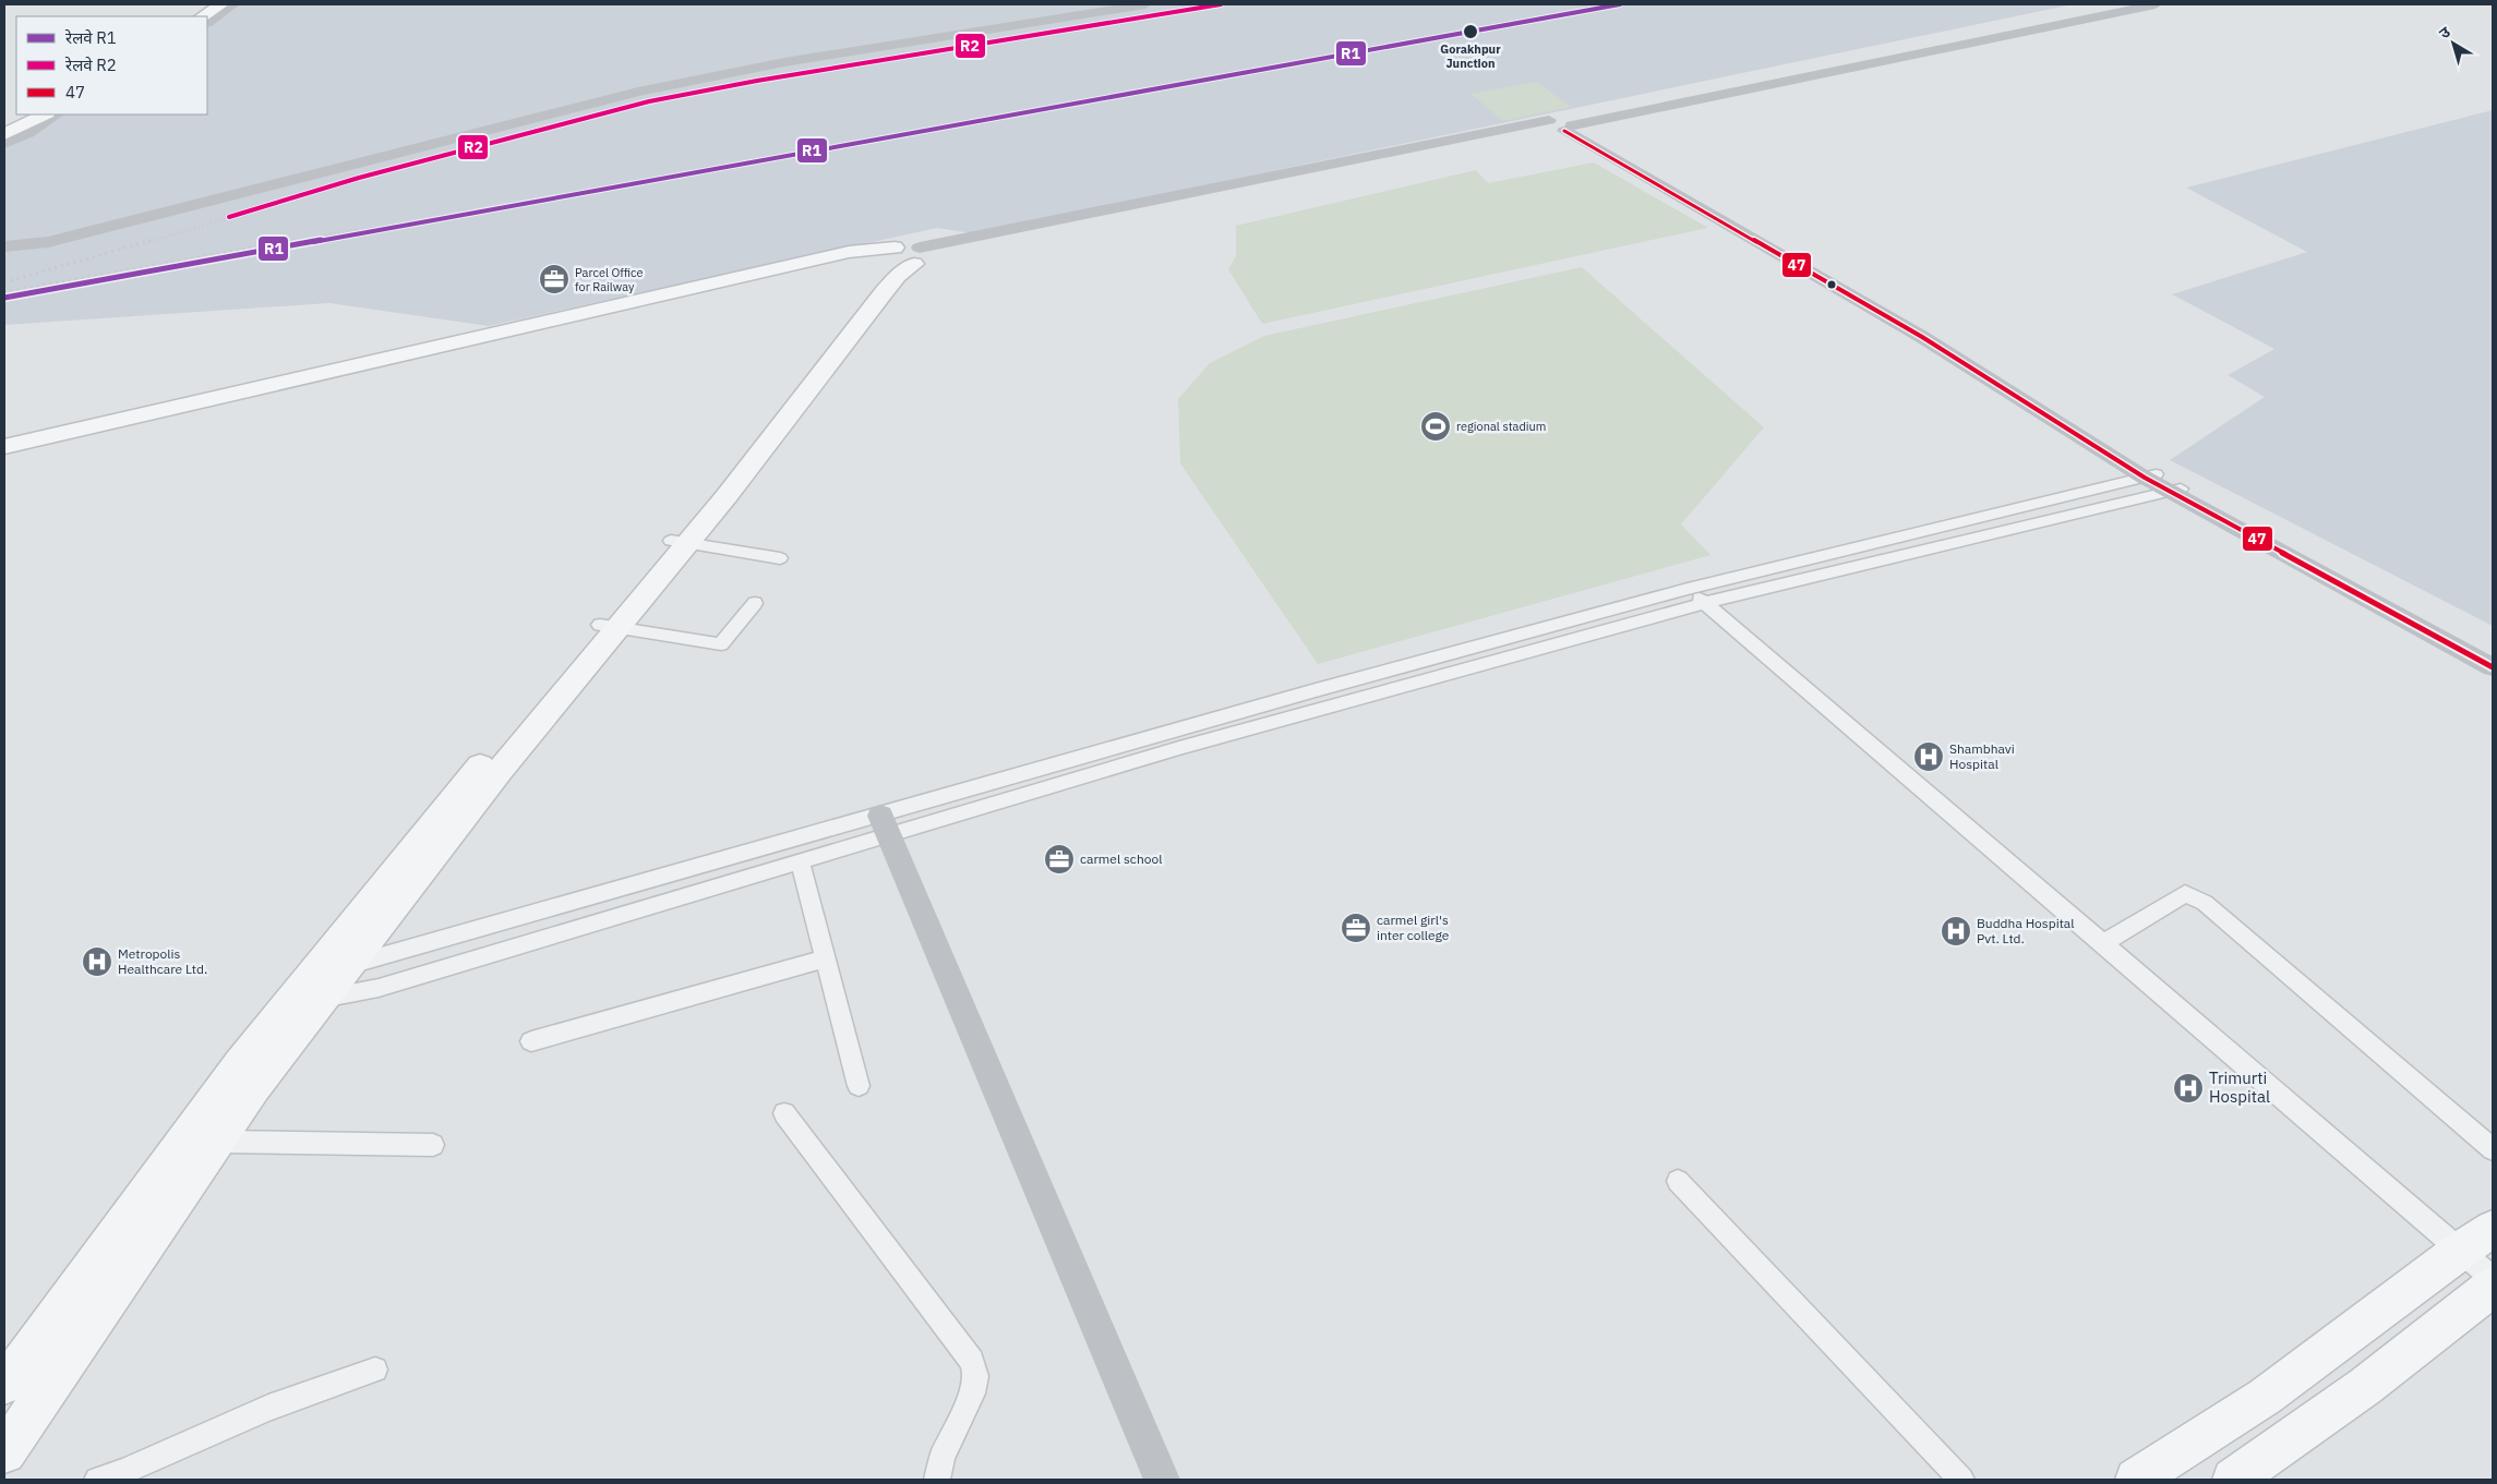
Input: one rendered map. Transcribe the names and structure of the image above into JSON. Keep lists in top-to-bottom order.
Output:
{
  "places": {
    "other": ["Gorakhpur Junction"],
    "office": ["Parcel Office for Railway", "carmel school", "carmel girl's inter college"],
    "sports": ["regional stadium"],
    "hospital": [
      "Shambhavi Hospital",
      "Buddha Hospital Pvt. Ltd.",
      "Metropolis Healthcare Ltd.",
      "Trimurti Hospital"
    ]
  },
  "lines": ["rail line R1", "rail line R2", "transit line 47"],
  "legend": ["रेलवे R1", "रेलवे R2", "47"],
  "north": "top left"
}
